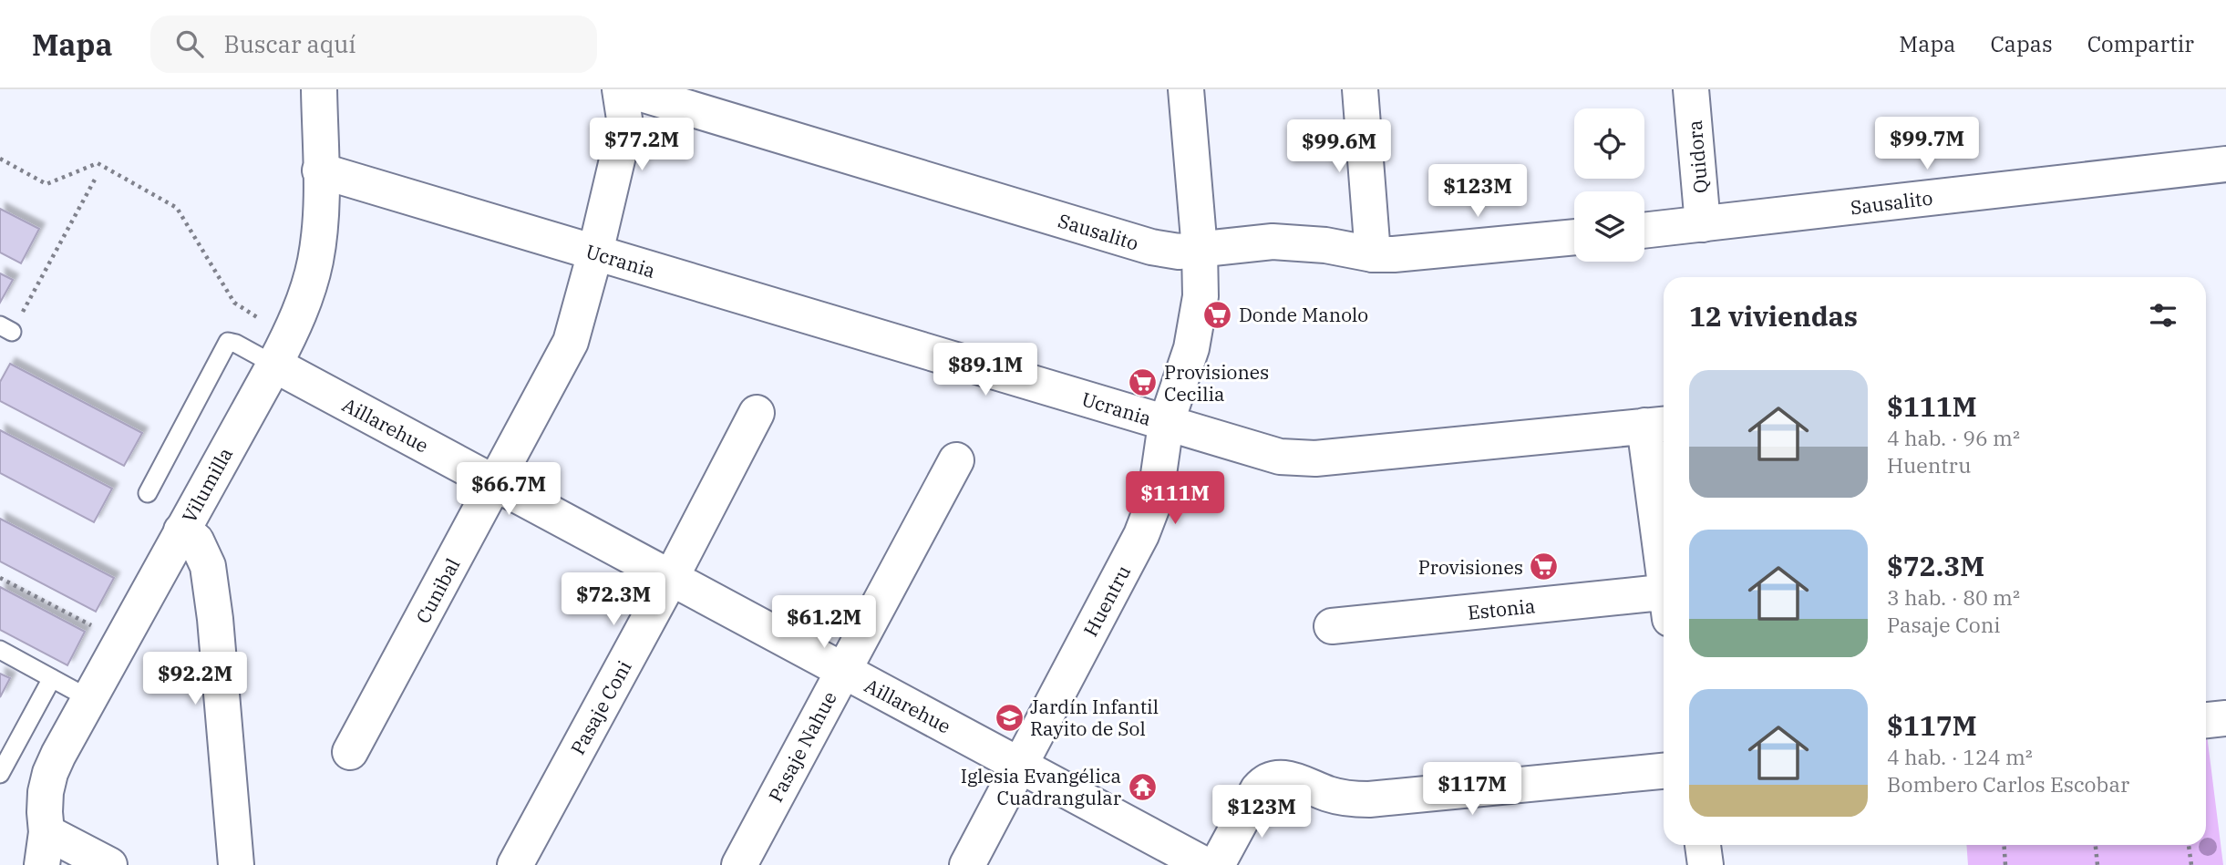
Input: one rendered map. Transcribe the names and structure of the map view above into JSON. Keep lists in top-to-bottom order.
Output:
{
  "streets": {
    "street": [
      "Quidora",
      "Sausalito",
      "Ucrania",
      "Aillarehue",
      "Vilumilla",
      "Cunibal",
      "Huentru",
      "Estonia",
      "Pasaje Coni",
      "Pasaje Nahue"
    ]
  },
  "crossings": [
    ["Quidora", "Sausalito"],
    ["Sausalito", "Huentru"],
    ["Ucrania", "Vilumilla"],
    ["Ucrania", "Cunibal"],
    ["Ucrania", "Huentru"],
    ["Aillarehue", "Vilumilla"],
    ["Aillarehue", "Cunibal"],
    ["Aillarehue", "Huentru"],
    ["Aillarehue", "Pasaje Coni"],
    ["Aillarehue", "Pasaje Nahue"]
  ],
  "places": {
    "supermarket": ["Donde Manolo", "Provisiones Cecilia", "Provisiones"],
    "school or university": ["Jardín Infantil Rayito de Sol"],
    "temple": ["Iglesia Evangélica Cuadrangular"]
  },
  "page": {
    "header": "Mapa",
    "search": "Buscar aquí",
    "nav": ["Mapa", "Capas", "Compartir"],
    "price": [
      "$99.7M",
      "$77.2M",
      "$99.6M",
      "$123M",
      "$89.1M",
      "$66.7M",
      "$111M",
      "$72.3M",
      "$61.2M",
      "$92.2M",
      "$117M",
      "$123M"
    ],
    "heading": "12 viviendas",
    "list": [
      {
        "name": "$111M",
        "note": "4 hab. · 96 m² · Huentru"
      },
      {
        "name": "$72.3M",
        "note": "3 hab. · 80 m² · Pasaje Coni"
      },
      {
        "name": "$117M",
        "note": "4 hab. · 124 m² · Bombero Carlos Escobar"
      }
    ]
  }
}
